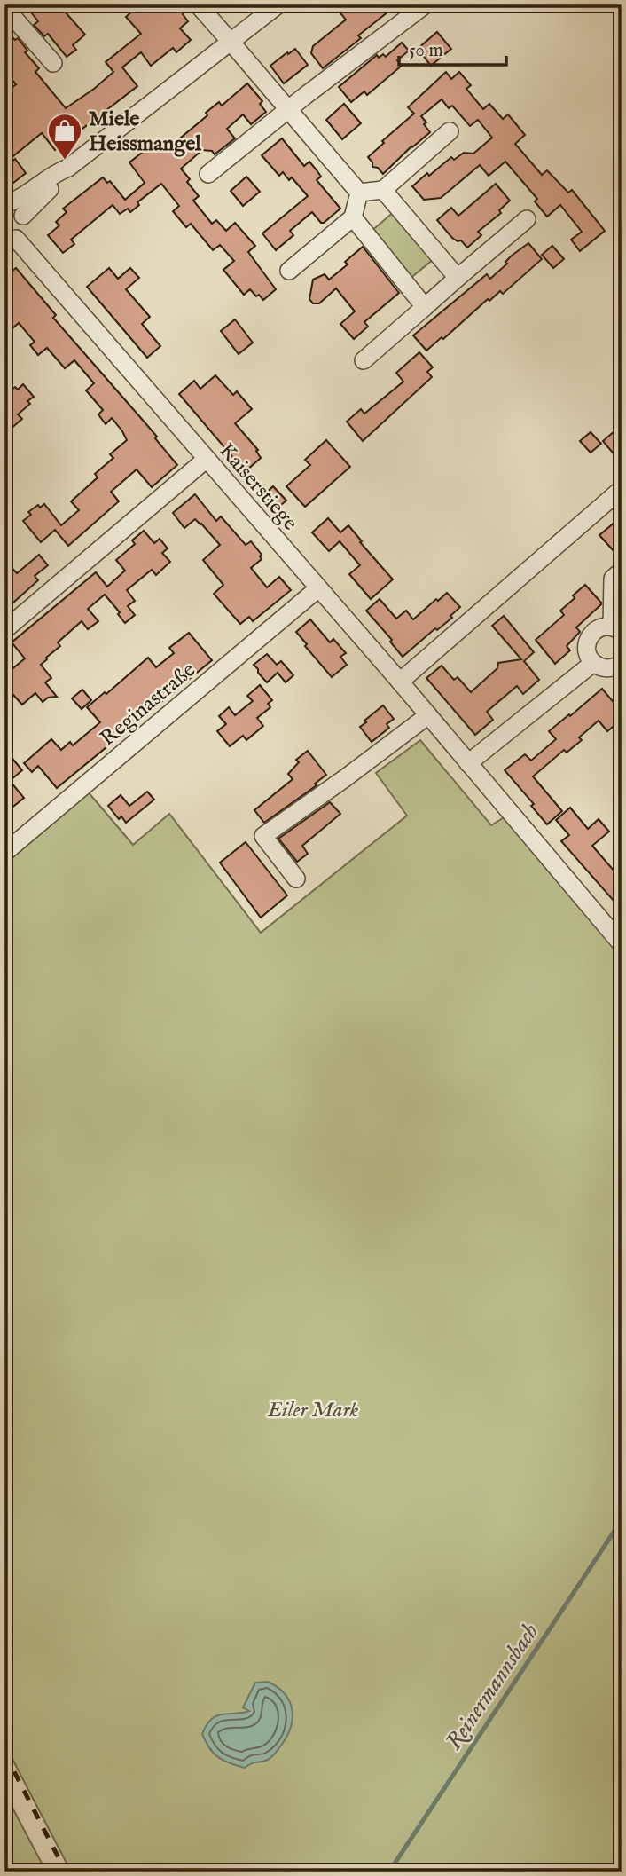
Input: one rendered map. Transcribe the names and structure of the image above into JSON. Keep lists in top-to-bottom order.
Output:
{
  "streets": {
    "street": ["Kaiserstiege", "Reginastraße"]
  },
  "crossings": [
    ["Kaiserstiege", "Reginastraße"]
  ],
  "water": ["Reinermannsbach"],
  "parks": ["Eiler Mark"],
  "places": {
    "shop": ["Miele Heissmangel"]
  },
  "scale_bar": "50 m"
}
